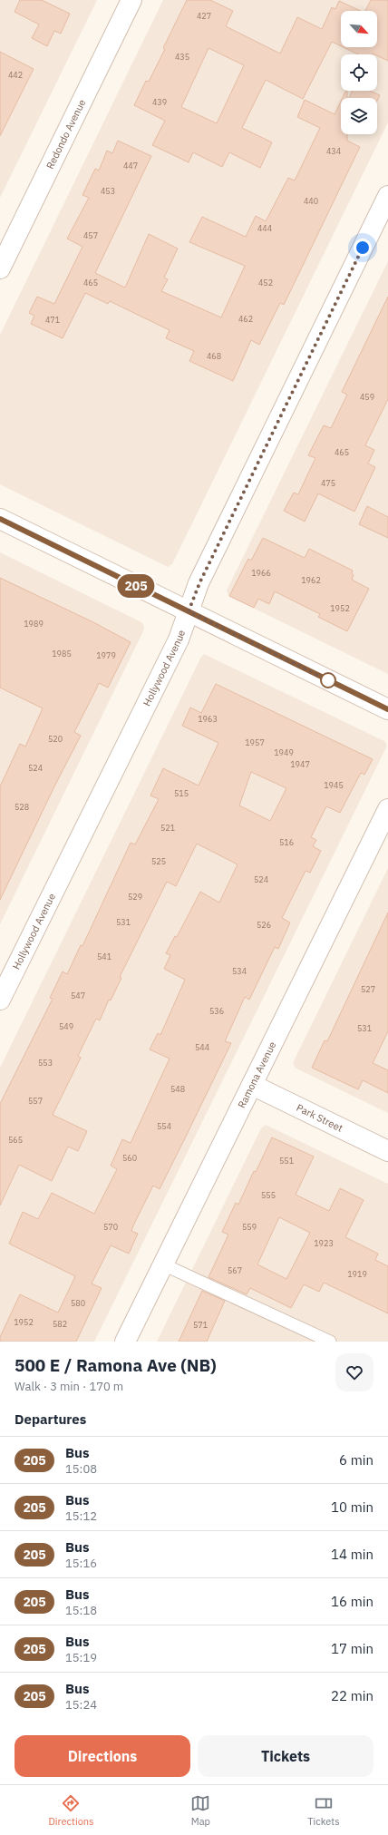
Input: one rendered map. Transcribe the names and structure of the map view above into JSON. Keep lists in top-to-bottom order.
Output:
{
  "streets": {
    "street": [
      "Redondo Avenue",
      "Hollywood Avenue",
      "Ramona Avenue",
      "Park Street"
    ]
  },
  "crossings": [
    ["Ramona Avenue", "Park Street"]
  ],
  "lines": ["bus line 205"],
  "house_numbers": [
    "427",
    "435",
    "442",
    "439",
    "434",
    "447",
    "453",
    "440",
    "444",
    "457",
    "465",
    "452",
    "462",
    "471",
    "468",
    "459",
    "465",
    "475",
    "1966",
    "1962",
    "1952",
    "1989",
    "1985",
    "1979",
    "1963",
    "520",
    "1957",
    "1949",
    "1947",
    "524",
    "1945",
    "515",
    "528",
    "521",
    "516",
    "525",
    "524",
    "529",
    "531",
    "526",
    "541",
    "534",
    "527",
    "547",
    "536",
    "549",
    "531",
    "544",
    "553",
    "548",
    "557",
    "554",
    "565",
    "560",
    "551",
    "555",
    "570",
    "559",
    "1923",
    "567",
    "1919",
    "580",
    "1952",
    "582",
    "571"
  ],
  "north": "bottom right",
  "page": {
    "on_map": "205",
    "heading": [
      ["500 E / Ramona Ave (NB)", "Walk · 3 min · 170 m"],
      "Departures"
    ],
    "list": [
      {
        "mark": "205",
        "name": "Bus",
        "note": "15:08",
        "value": "6 min"
      },
      {
        "mark": "205",
        "name": "Bus",
        "note": "15:12",
        "value": "10 min"
      },
      {
        "mark": "205",
        "name": "Bus",
        "note": "15:16",
        "value": "14 min"
      },
      {
        "mark": "205",
        "name": "Bus",
        "note": "15:18",
        "value": "16 min"
      },
      {
        "mark": "205",
        "name": "Bus",
        "note": "15:19",
        "value": "17 min"
      },
      {
        "mark": "205",
        "name": "Bus",
        "note": "15:24",
        "value": "22 min"
      }
    ],
    "buttons": ["Directions", "Tickets"],
    "tabs": ["Directions", "Map", "Tickets"]
  }
}
